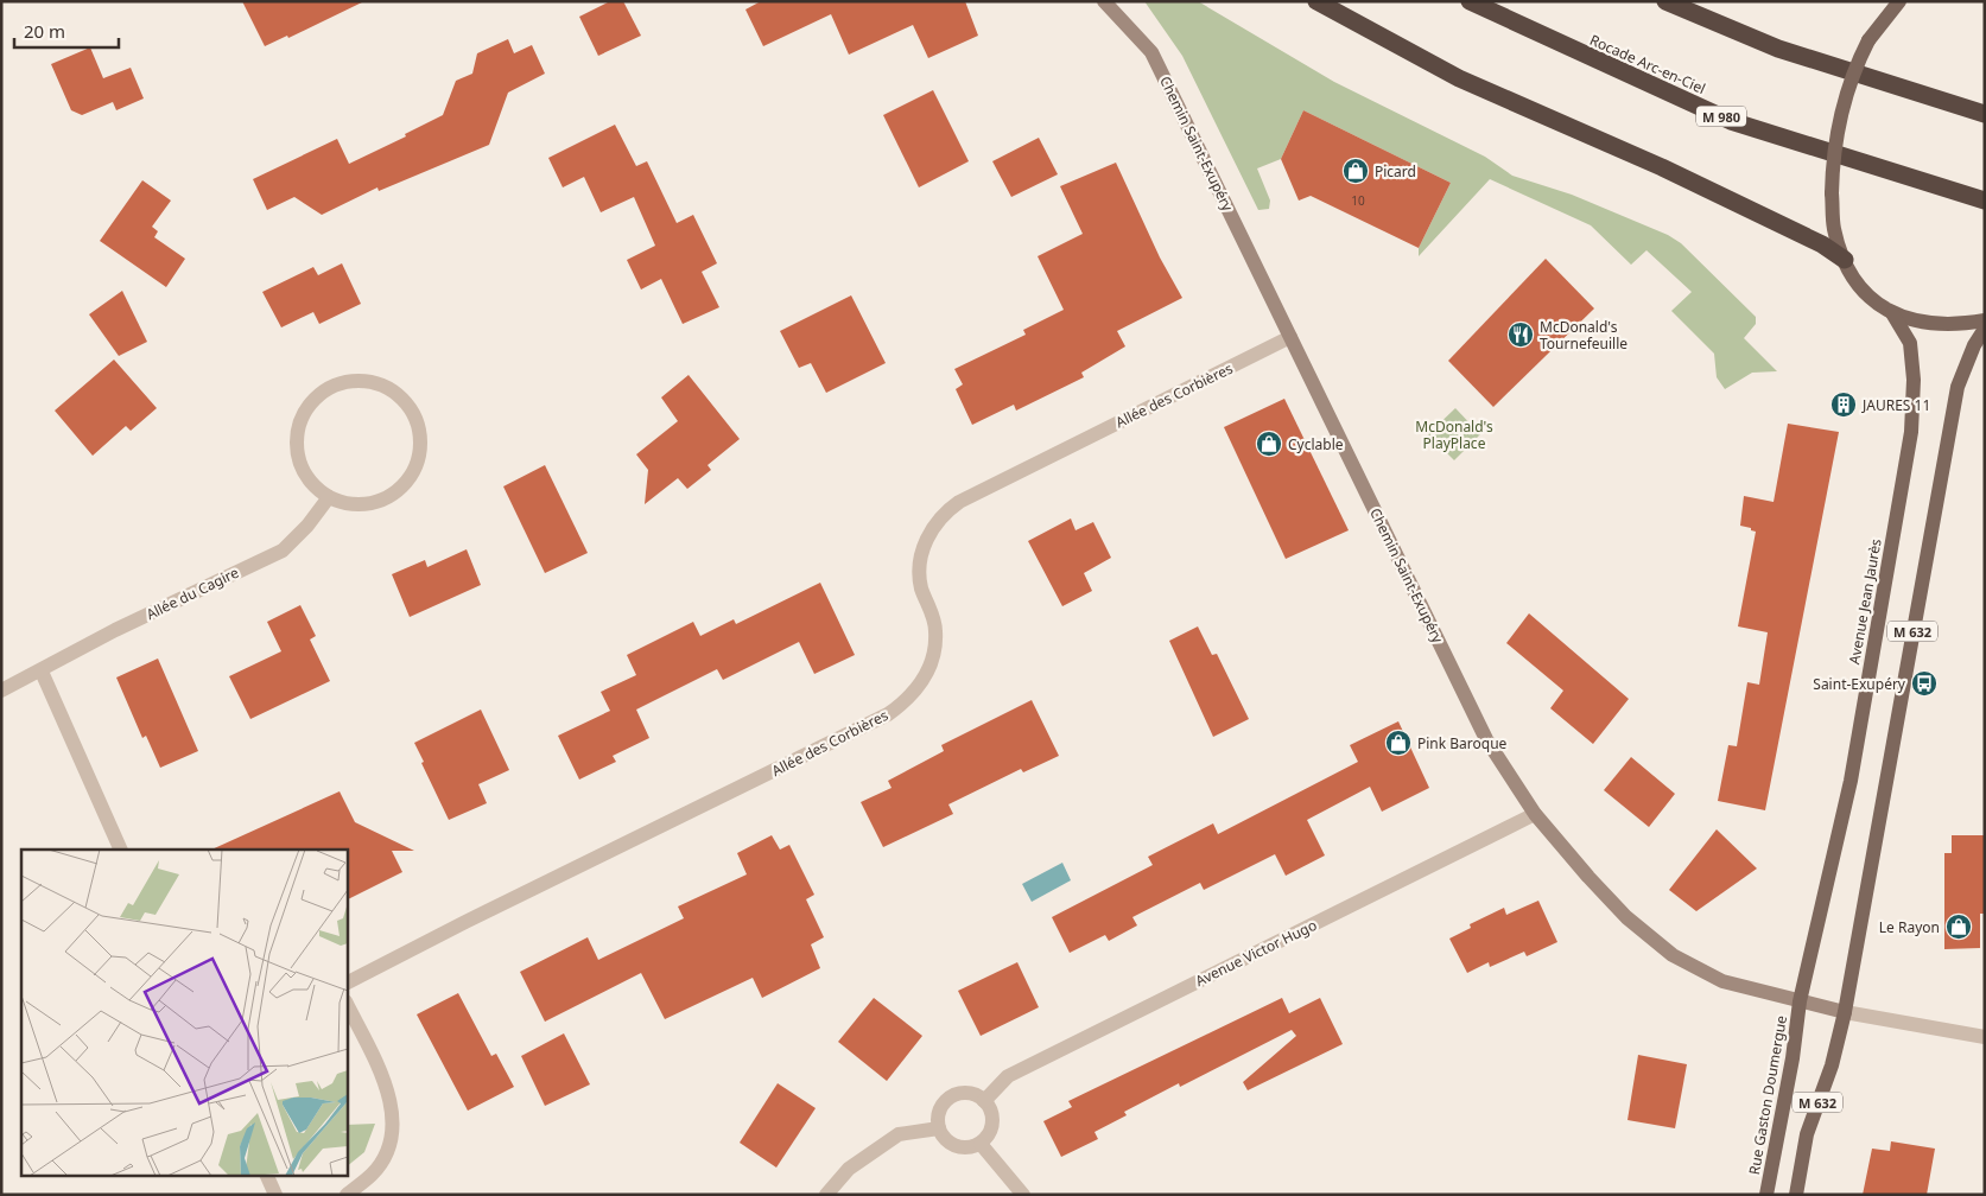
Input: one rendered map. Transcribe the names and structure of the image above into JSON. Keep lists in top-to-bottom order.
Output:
{
  "streets": {
    "highway": ["Rocade Arc-en-Ciel", "M 980"],
    "main road": ["Avenue Jean Jaurès", "M 632", "Rue Gaston Doumergue"],
    "street": [
      "Chemin Saint-Exupéry",
      "Allée des Corbières",
      "Allée du Cagire",
      "Avenue Victor Hugo"
    ]
  },
  "crossings": [
    ["Chemin Saint-Exupéry", "Allée des Corbières"],
    ["Chemin Saint-Exupéry", "Avenue Jean Jaurès"],
    ["Chemin Saint-Exupéry", "M 632"],
    ["Chemin Saint-Exupéry", "Avenue Victor Hugo"],
    ["Chemin Saint-Exupéry", "Rue Gaston Doumergue"],
    ["Avenue Jean Jaurès", "Rue Gaston Doumergue"]
  ],
  "parks": ["McDonald's PlayPlace"],
  "places": {
    "shop": [
      "Picard",
      "Cyclable",
      "Pink Baroque",
      "Le Rayon"
    ],
    "restaurant": ["McDonald's Tournefeuille"],
    "building": ["JAURES 11"],
    "bus stop": ["Saint-Exupéry"]
  },
  "house_numbers": ["10"],
  "scale_bar": "20 m"
}
